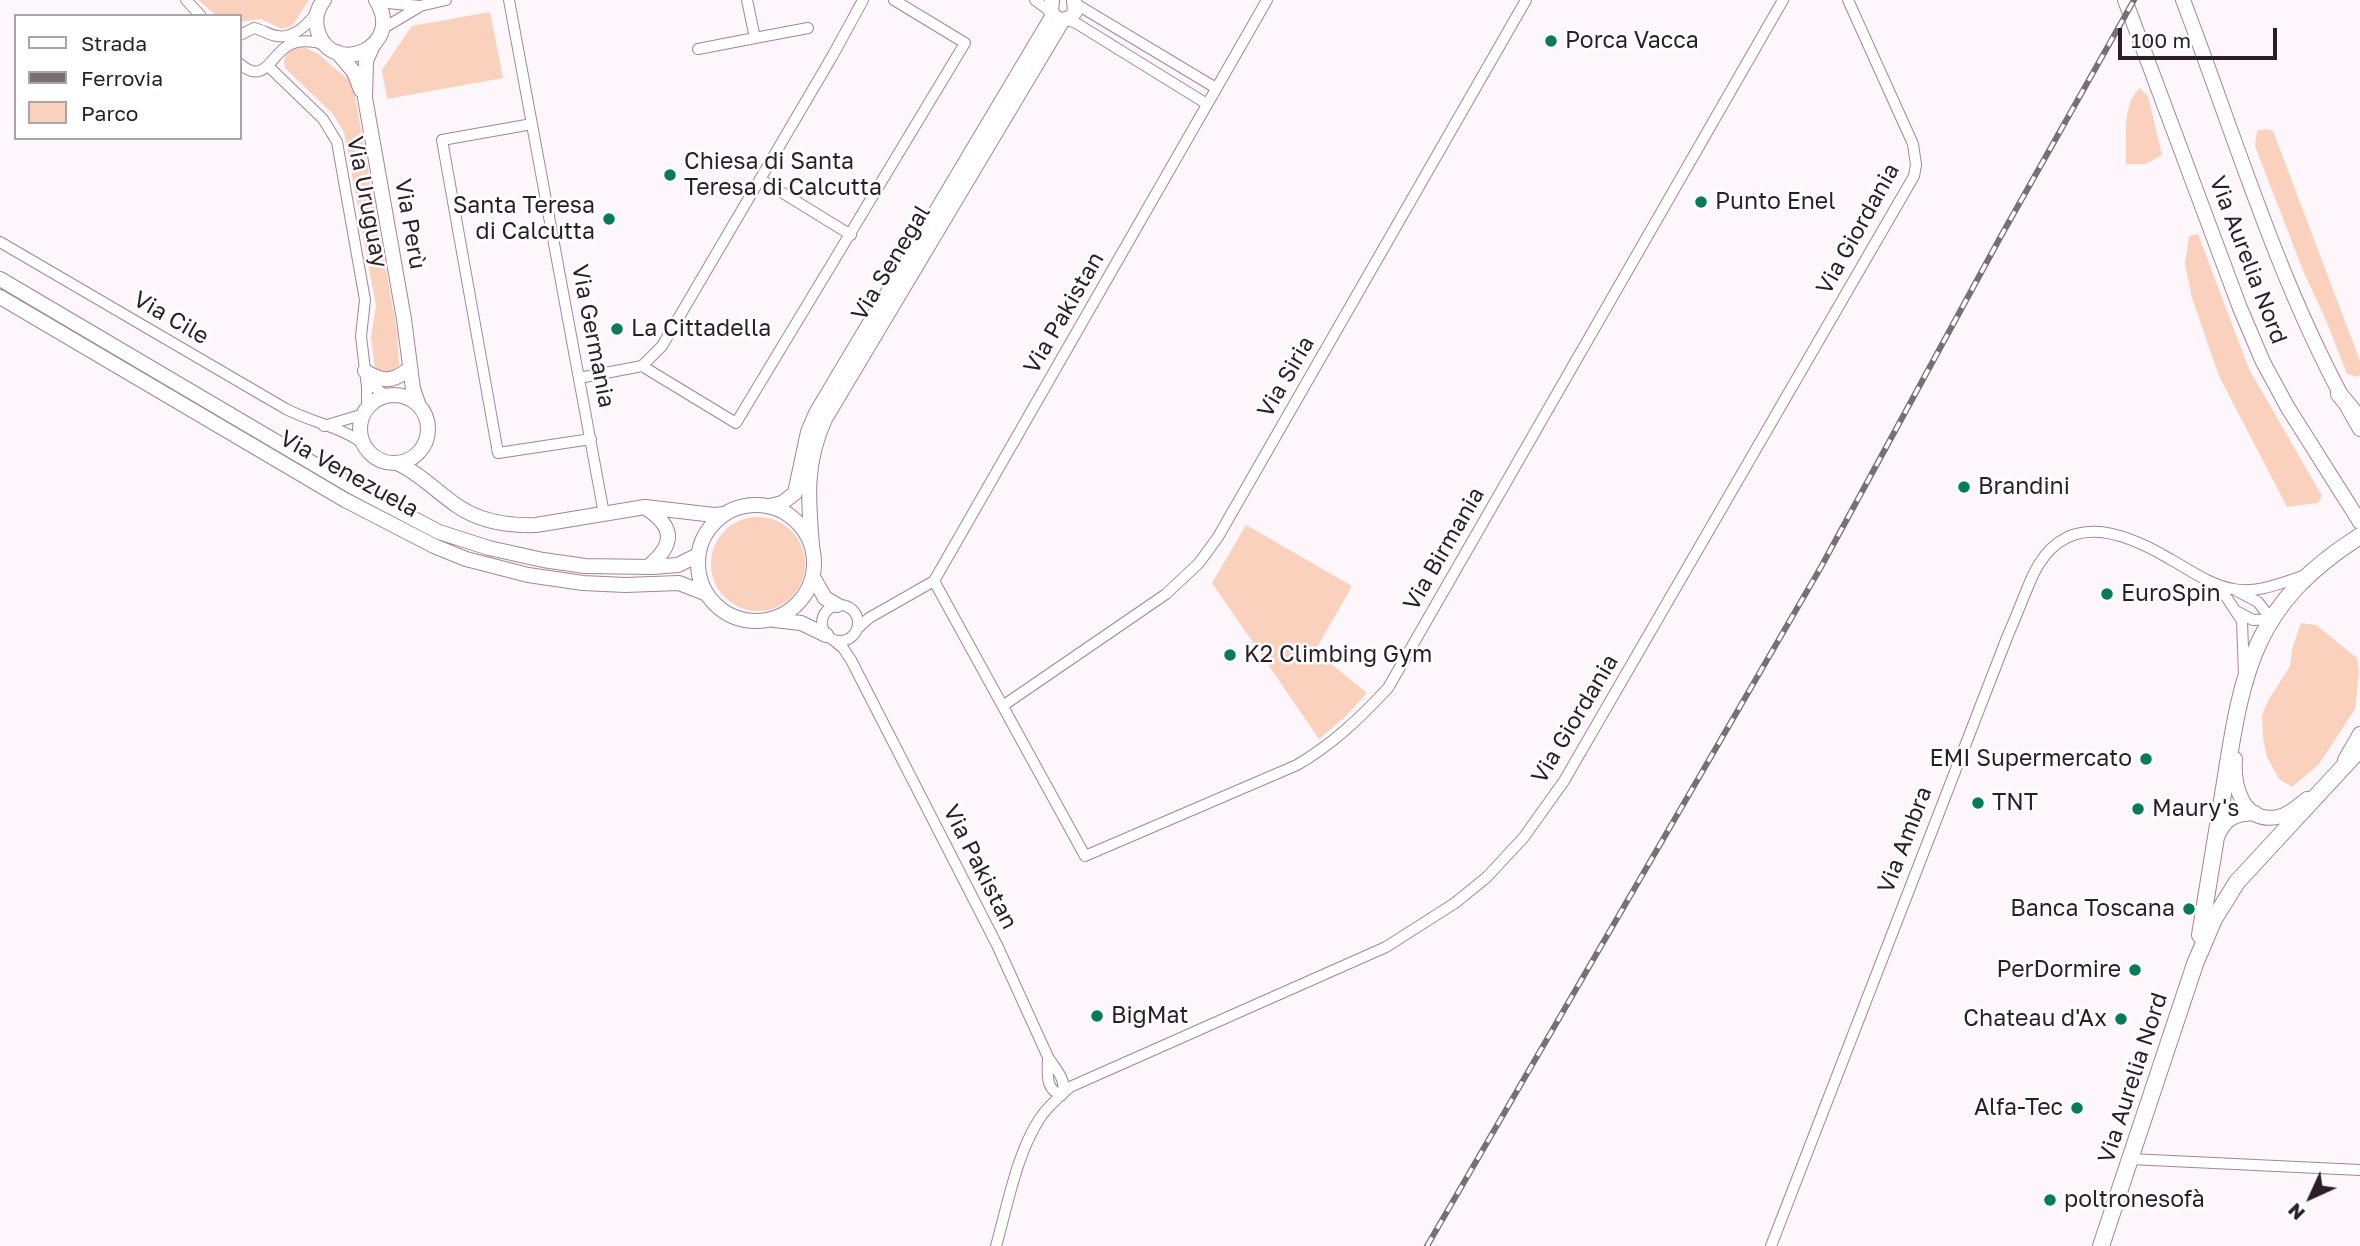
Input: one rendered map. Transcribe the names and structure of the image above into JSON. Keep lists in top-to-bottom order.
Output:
{
  "streets": {
    "main road": [
      "Via Perù",
      "Via Aurelia Nord",
      "Via Senegal",
      "Via Venezuela"
    ],
    "street": [
      "Via Uruguay",
      "Via Giordania",
      "Via Pakistan",
      "Via Cile",
      "Via Germania",
      "Via Siria",
      "Via Birmania",
      "Via Ambra"
    ]
  },
  "crossings": [
    ["Via Uruguay", "Via Perù"],
    ["Via Uruguay", "Via Cile"],
    ["Via Perù", "Via Cile"],
    ["Via Giordania", "Via Pakistan"],
    ["Via Senegal", "Via Venezuela"],
    ["Via Pakistan", "Via Venezuela"],
    ["Via Pakistan", "Via Birmania"],
    ["Via Siria", "Via Birmania"]
  ],
  "places": [
    "Porca Vacca",
    "Chiesa di Santa Teresa di Calcutta",
    "Punto Enel",
    "Santa Teresa di Calcutta",
    "La Cittadella",
    "Brandini",
    "EuroSpin",
    "K2 Climbing Gym",
    "EMI Supermercato",
    "TNT",
    "Maury's",
    "Banca Toscana",
    "PerDormire",
    "BigMat",
    "Chateau d'Ax",
    "Alfa-Tec",
    "poltronesofà"
  ],
  "legend": ["Strada", "Ferrovia", "Parco"],
  "scale_bar": "100 m",
  "north": "bottom left"
}
